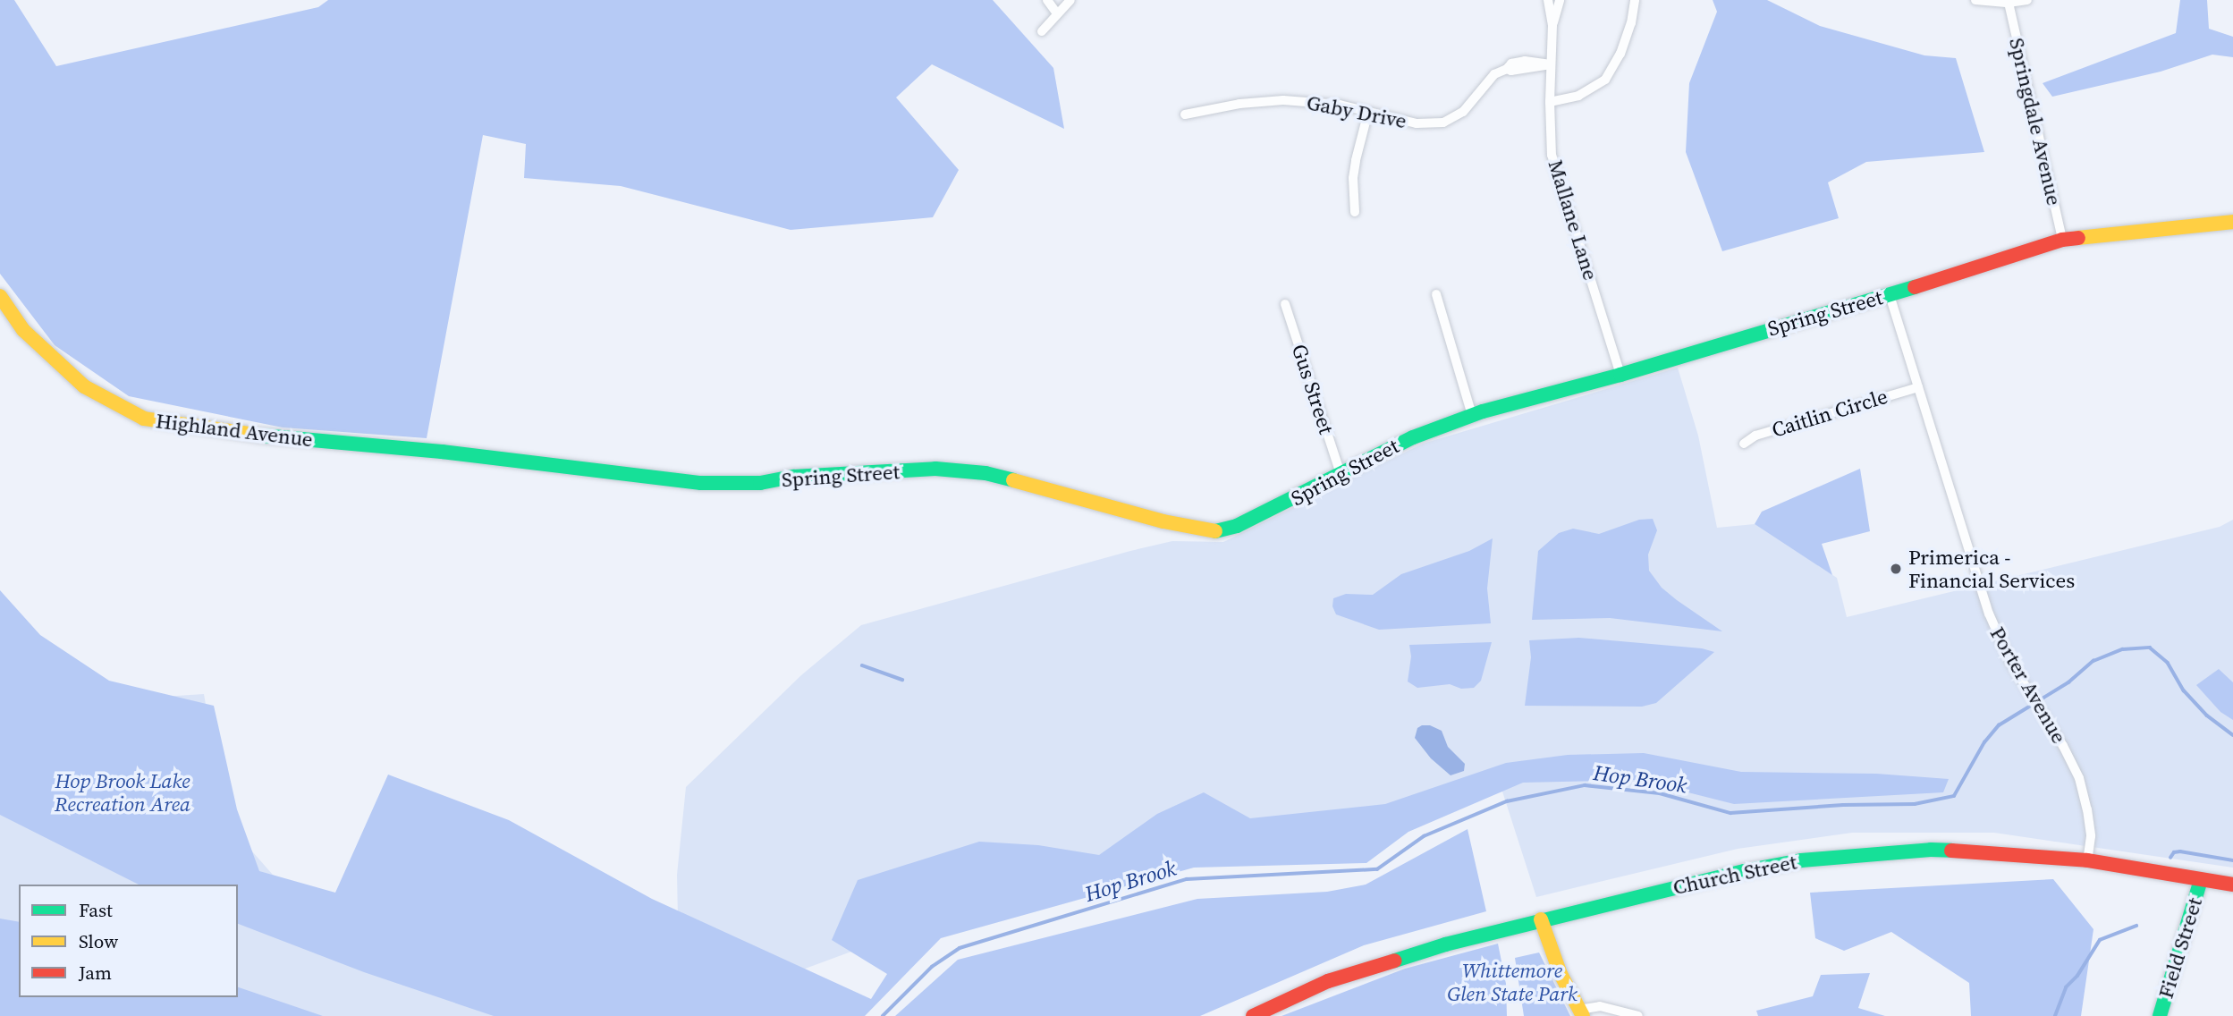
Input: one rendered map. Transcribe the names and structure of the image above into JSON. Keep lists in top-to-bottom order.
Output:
{
  "streets": {
    "main road": [
      "Spring Street",
      "Highland Avenue",
      "Church Street",
      "Field Street"
    ],
    "street": [
      "Gaby Drive",
      "Springdale Avenue",
      "Mallane Lane",
      "Gus Street",
      "Caitlin Circle",
      "Porter Avenue"
    ]
  },
  "crossings": [
    ["Gaby Drive", "Mallane Lane"],
    ["Springdale Avenue", "Spring Street"],
    ["Mallane Lane", "Spring Street"],
    ["Spring Street", "Gus Street"],
    ["Spring Street", "Highland Avenue"],
    ["Spring Street", "Porter Avenue"],
    ["Caitlin Circle", "Porter Avenue"],
    ["Porter Avenue", "Church Street"],
    ["Church Street", "Field Street"]
  ],
  "water": ["Hop Brook"],
  "parks": ["Hop Brook Lake Recreation Area", "Whittemore Glen State Park"],
  "places": ["Primerica - Financial Services"],
  "legend": ["Fast", "Slow", "Jam"]
}
